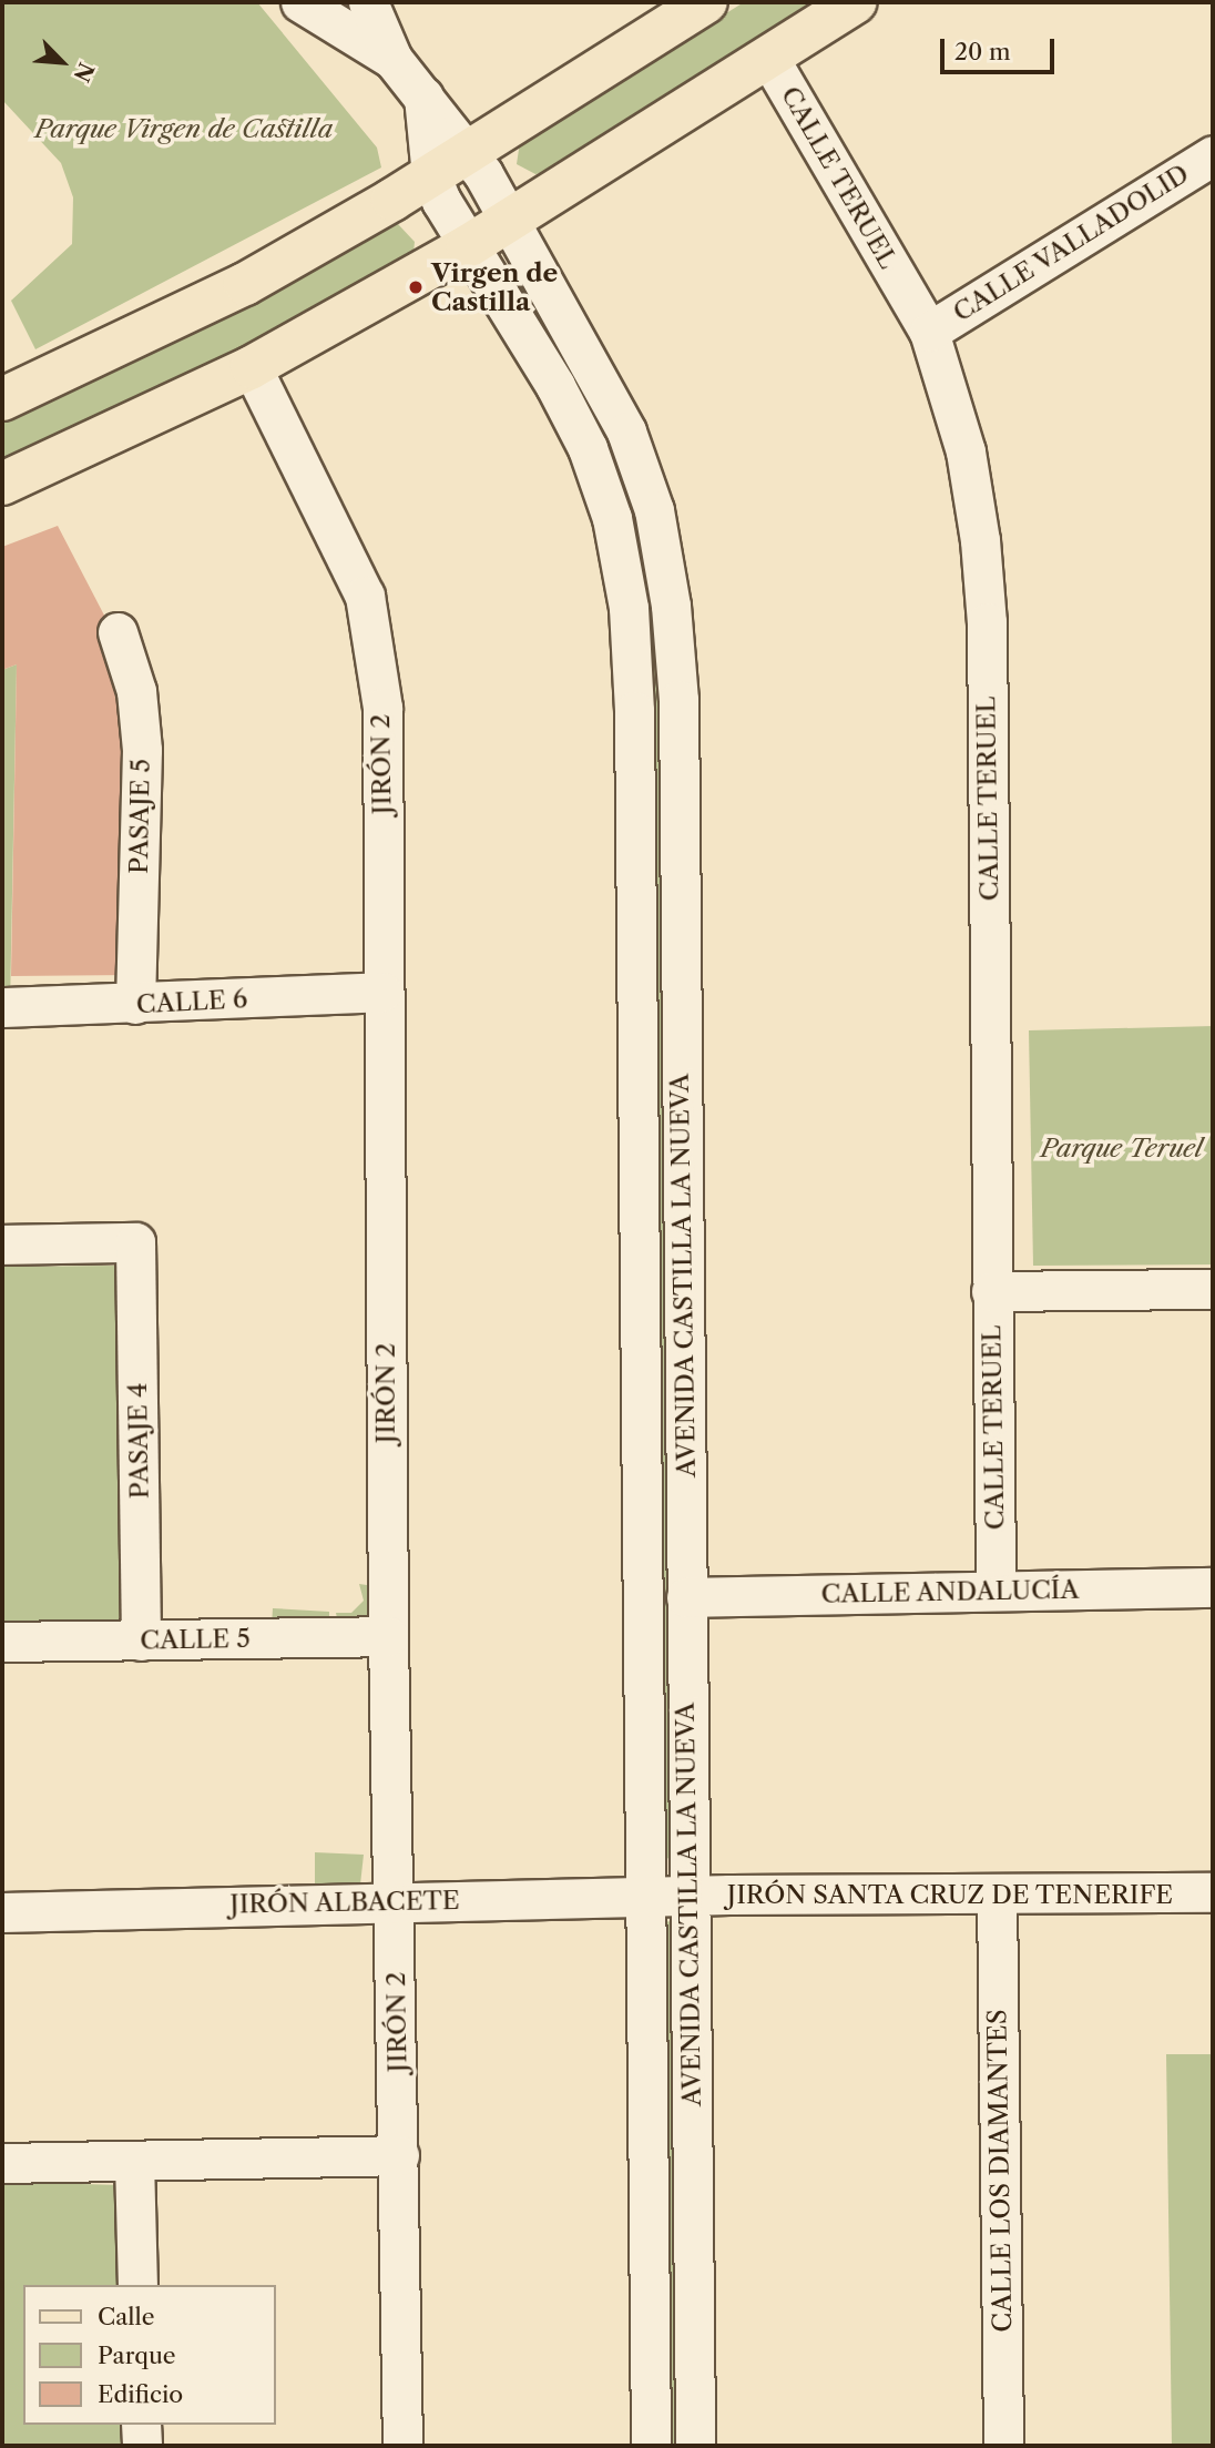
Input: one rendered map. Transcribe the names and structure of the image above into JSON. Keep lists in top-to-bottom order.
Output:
{
  "streets": {
    "street": [
      "CALLE TERUEL",
      "CALLE VALLADOLID",
      "JIRÓN 2",
      "PASAJE 5",
      "CALLE 6",
      "AVENIDA CASTILLA LA NUEVA",
      "PASAJE 4",
      "CALLE ANDALUCÍA",
      "CALLE 5",
      "JIRÓN SANTA CRUZ DE TENERIFE",
      "JIRÓN ALBACETE",
      "CALLE LOS DIAMANTES"
    ]
  },
  "crossings": [
    ["CALLE TERUEL", "CALLE VALLADOLID"],
    ["CALLE TERUEL", "CALLE ANDALUCÍA"],
    ["JIRÓN 2", "CALLE 6"],
    ["JIRÓN 2", "CALLE 5"],
    ["JIRÓN 2", "JIRÓN ALBACETE"],
    ["PASAJE 5", "CALLE 6"],
    ["AVENIDA CASTILLA LA NUEVA", "CALLE ANDALUCÍA"],
    ["AVENIDA CASTILLA LA NUEVA", "JIRÓN SANTA CRUZ DE TENERIFE"],
    ["AVENIDA CASTILLA LA NUEVA", "JIRÓN ALBACETE"],
    ["PASAJE 4", "CALLE 5"],
    ["JIRÓN SANTA CRUZ DE TENERIFE", "JIRÓN ALBACETE"],
    ["JIRÓN SANTA CRUZ DE TENERIFE", "CALLE LOS DIAMANTES"]
  ],
  "parks": ["Parque Virgen de Castilla", "Parque Teruel"],
  "places": ["Virgen de Castilla"],
  "legend": ["Calle", "Parque", "Edificio"],
  "scale_bar": "20 m",
  "north": "bottom right"
}
